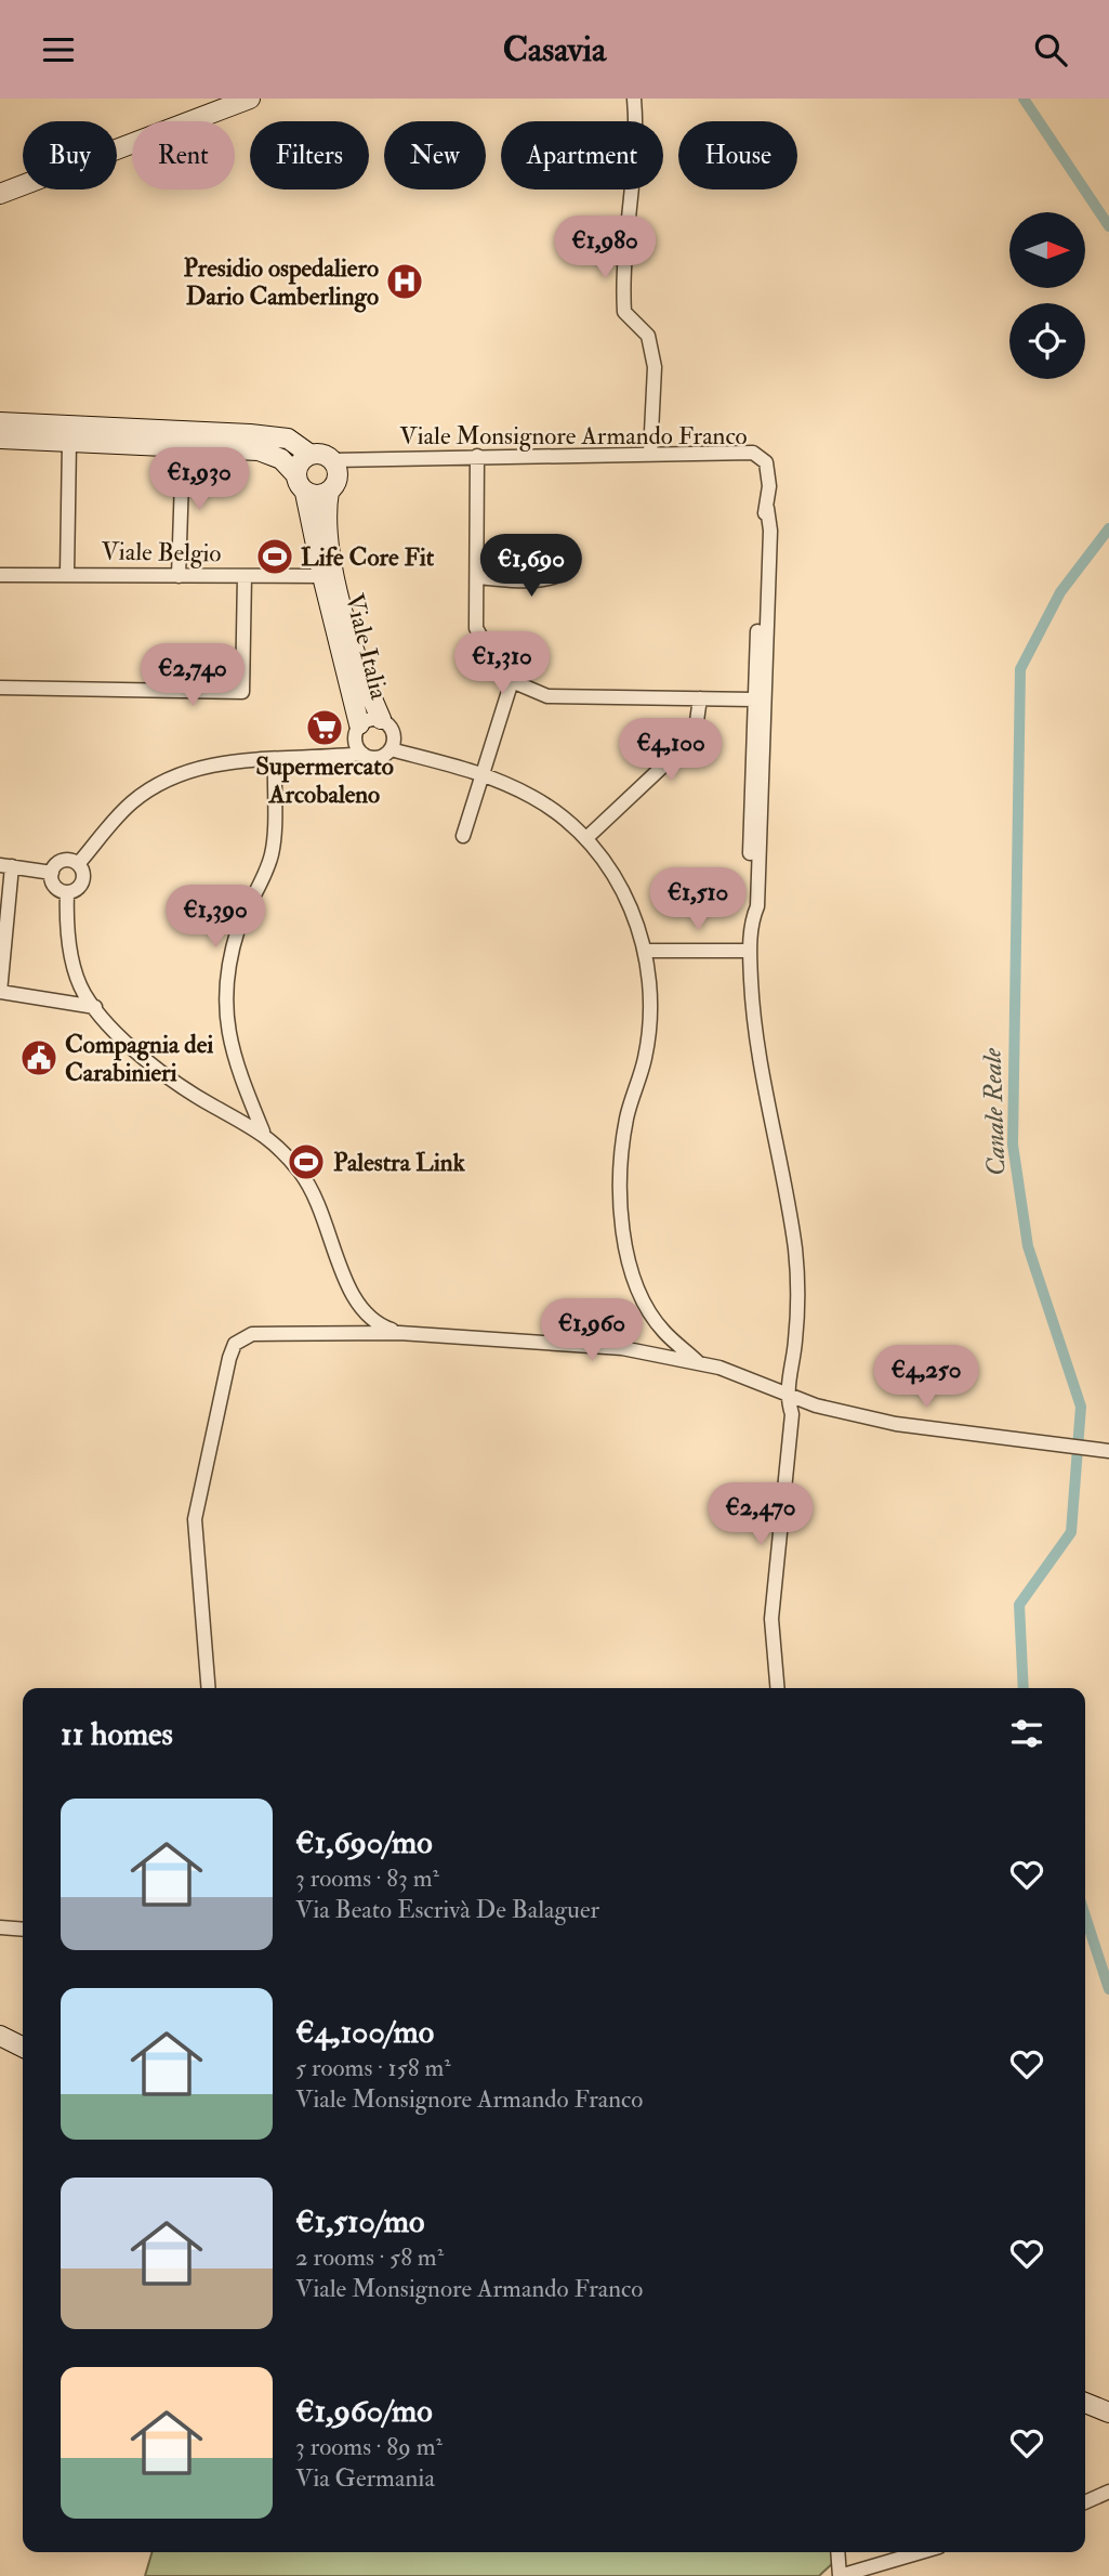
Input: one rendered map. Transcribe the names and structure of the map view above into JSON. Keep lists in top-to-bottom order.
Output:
{
  "streets": {
    "street": ["Viale Monsignore Armando Franco", "Viale Belgio", "Viale Italia"]
  },
  "crossings": [
    ["Viale Monsignore Armando Franco", "Viale Italia"],
    ["Viale Belgio", "Viale Italia"]
  ],
  "water": ["Canale Reale"],
  "places": {
    "hospital": ["Presidio ospedaliero Dario Camberlingo"],
    "sports": ["Life Core Fit", "Palestra Link"],
    "supermarket": ["Supermercato Arcobaleno"],
    "public building": ["Compagnia dei Carabinieri"]
  },
  "north": "right",
  "page": {
    "header": "Casavia",
    "chip": [
      "Buy",
      "Rent",
      "Filters",
      "New",
      "Apartment",
      "House"
    ],
    "price": [
      "€1,980",
      "€1,930",
      "€1,690",
      "€1,310",
      "€2,740",
      "€4,100",
      "€1,510",
      "€1,390",
      "€1,960",
      "€4,250",
      "€2,470"
    ],
    "heading": "11 homes",
    "list": [
      {
        "name": "€1,690/mo",
        "note": "3 rooms · 83 m² · Via Beato Escrivà De Balaguer"
      },
      {
        "name": "€4,100/mo",
        "note": "5 rooms · 158 m² · Viale Monsignore Armando Franco"
      },
      {
        "name": "€1,510/mo",
        "note": "2 rooms · 58 m² · Viale Monsignore Armando Franco"
      },
      {
        "name": "€1,960/mo",
        "note": "3 rooms · 89 m² · Via Germania"
      }
    ]
  }
}
